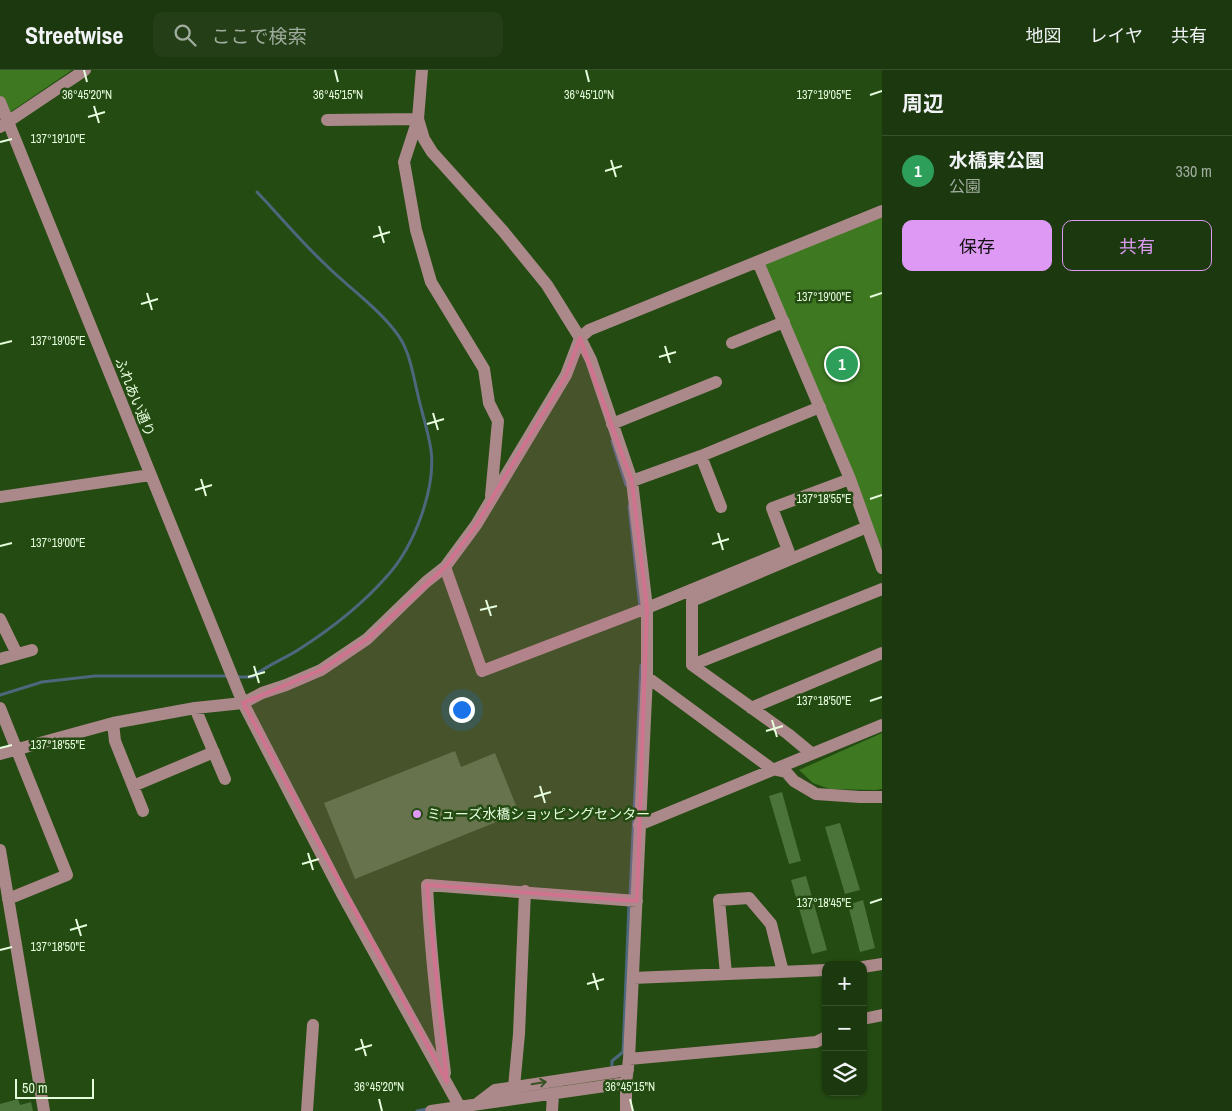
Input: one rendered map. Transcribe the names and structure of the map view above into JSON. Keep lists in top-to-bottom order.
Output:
{
  "streets": {
    "street": ["ふれあい通り"]
  },
  "places": ["ミューズ水橋ショッピングセンター"],
  "scale_bar": "50 m",
  "page": {
    "header": "Streetwise",
    "search": "ここで検索",
    "nav": ["地図", "レイヤ", "共有"],
    "heading": "周辺",
    "list": [
      {
        "mark": "1",
        "name": "水橋東公園",
        "note": "公園",
        "value": "330 m"
      }
    ],
    "buttons": ["保存", "共有"],
    "pins": "1",
    "map_buttons": ["+", "−"],
    "scale": "50 m"
  },
  "coordinates": [
    "36°45'20\"N",
    "36°45'15\"N",
    "36°45'10\"N",
    "137°19'05\"E",
    "137°19'10\"E",
    "137°19'00\"E",
    "137°18'55\"E",
    "137°18'50\"E",
    "137°18'45\"E"
  ]
}
